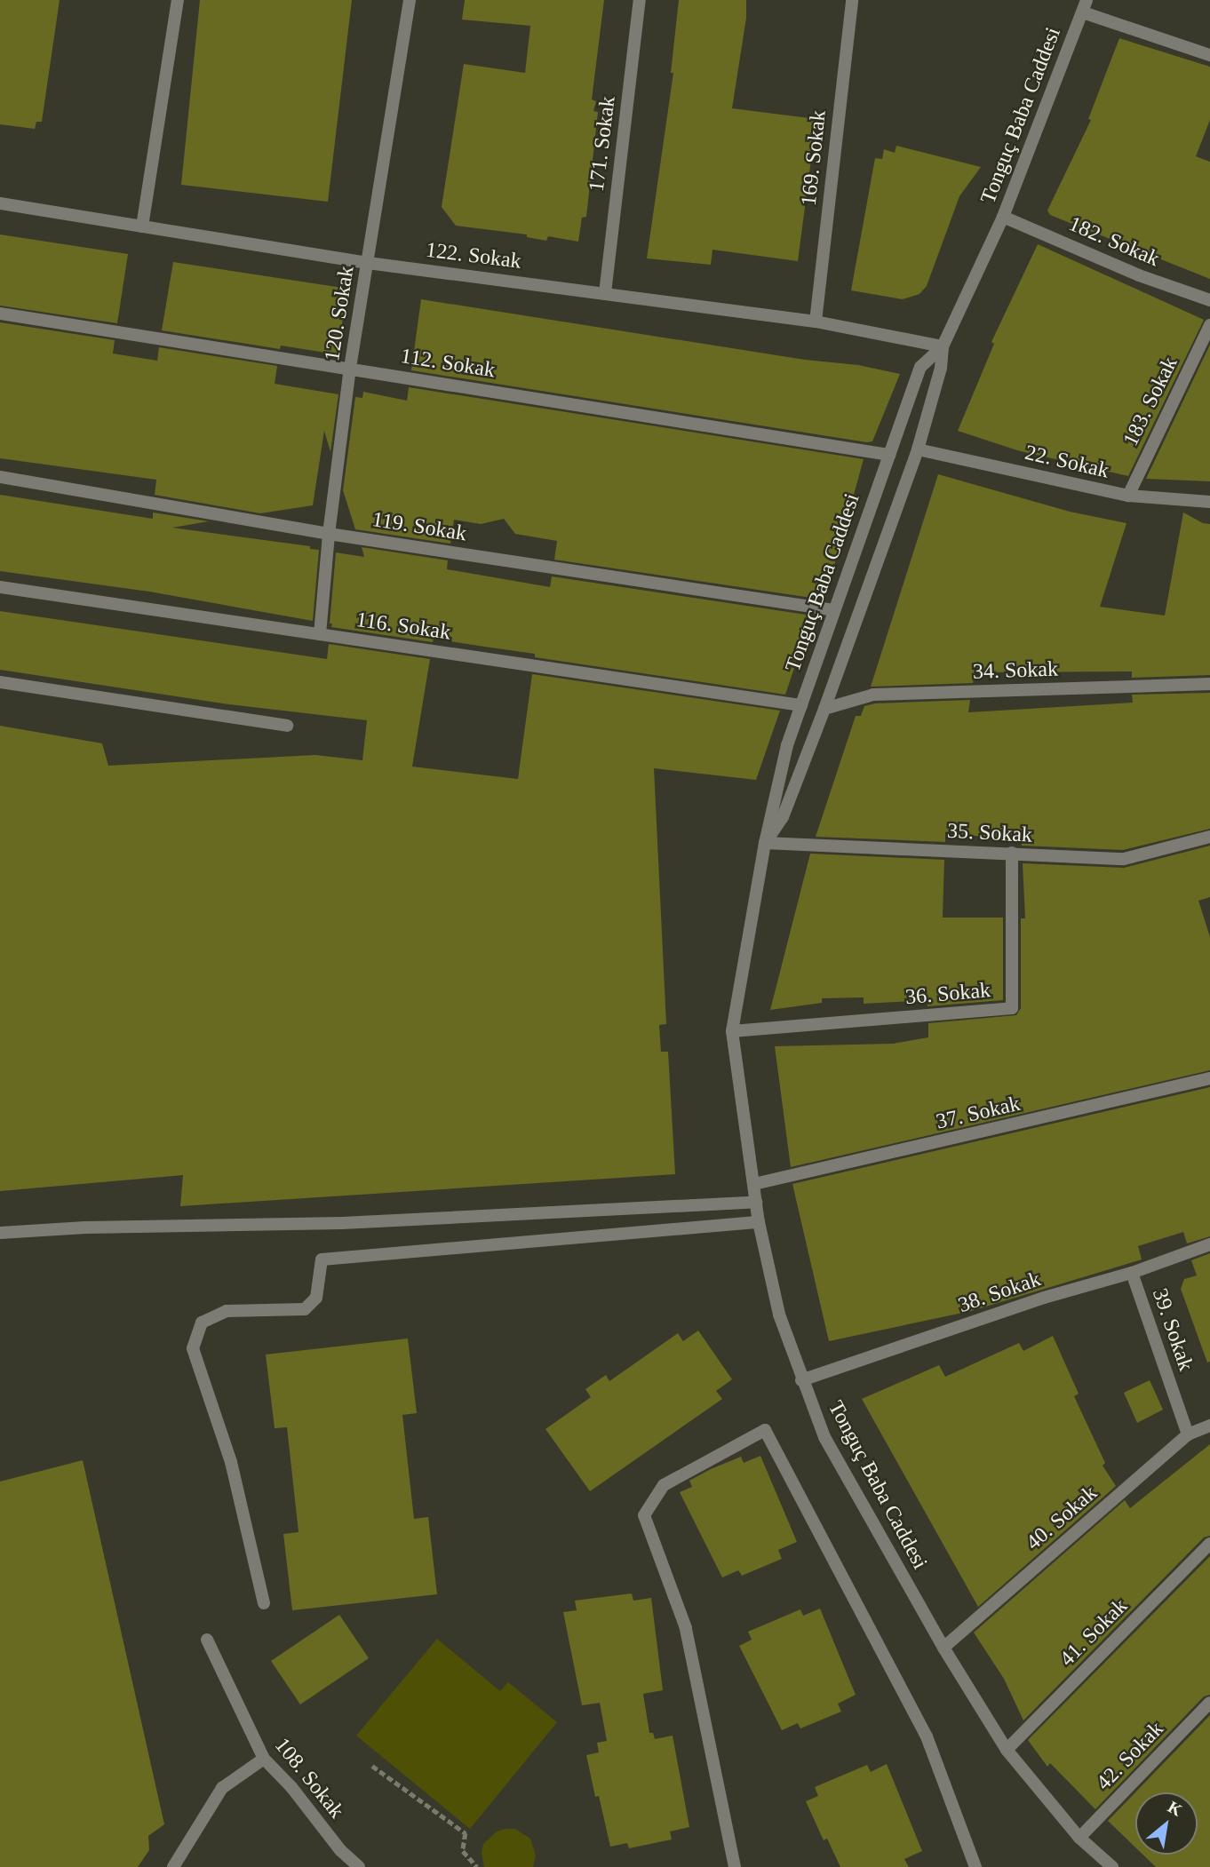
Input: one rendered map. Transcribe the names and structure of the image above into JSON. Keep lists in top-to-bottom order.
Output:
{
  "streets": {
    "street": [
      "Tonguç Baba Caddesi",
      "171. Sokak",
      "169. Sokak",
      "182. Sokak",
      "122. Sokak",
      "120. Sokak",
      "112. Sokak",
      "183. Sokak",
      "22. Sokak",
      "119. Sokak",
      "116. Sokak",
      "34. Sokak",
      "35. Sokak",
      "36. Sokak",
      "37. Sokak",
      "38. Sokak",
      "39. Sokak",
      "40. Sokak",
      "41. Sokak",
      "42. Sokak",
      "108. Sokak"
    ]
  },
  "crossings": [
    ["Tonguç Baba Caddesi", "182. Sokak"],
    ["Tonguç Baba Caddesi", "122. Sokak"],
    ["Tonguç Baba Caddesi", "112. Sokak"],
    ["Tonguç Baba Caddesi", "22. Sokak"],
    ["Tonguç Baba Caddesi", "119. Sokak"],
    ["Tonguç Baba Caddesi", "116. Sokak"],
    ["Tonguç Baba Caddesi", "34. Sokak"],
    ["Tonguç Baba Caddesi", "35. Sokak"],
    ["Tonguç Baba Caddesi", "36. Sokak"],
    ["Tonguç Baba Caddesi", "37. Sokak"],
    ["Tonguç Baba Caddesi", "38. Sokak"],
    ["Tonguç Baba Caddesi", "40. Sokak"],
    ["Tonguç Baba Caddesi", "41. Sokak"],
    ["Tonguç Baba Caddesi", "42. Sokak"],
    ["171. Sokak", "122. Sokak"],
    ["169. Sokak", "122. Sokak"],
    ["122. Sokak", "120. Sokak"],
    ["120. Sokak", "112. Sokak"],
    ["120. Sokak", "119. Sokak"],
    ["120. Sokak", "116. Sokak"],
    ["183. Sokak", "22. Sokak"],
    ["35. Sokak", "36. Sokak"],
    ["38. Sokak", "39. Sokak"],
    ["39. Sokak", "40. Sokak"]
  ],
  "north": "top right"
}
